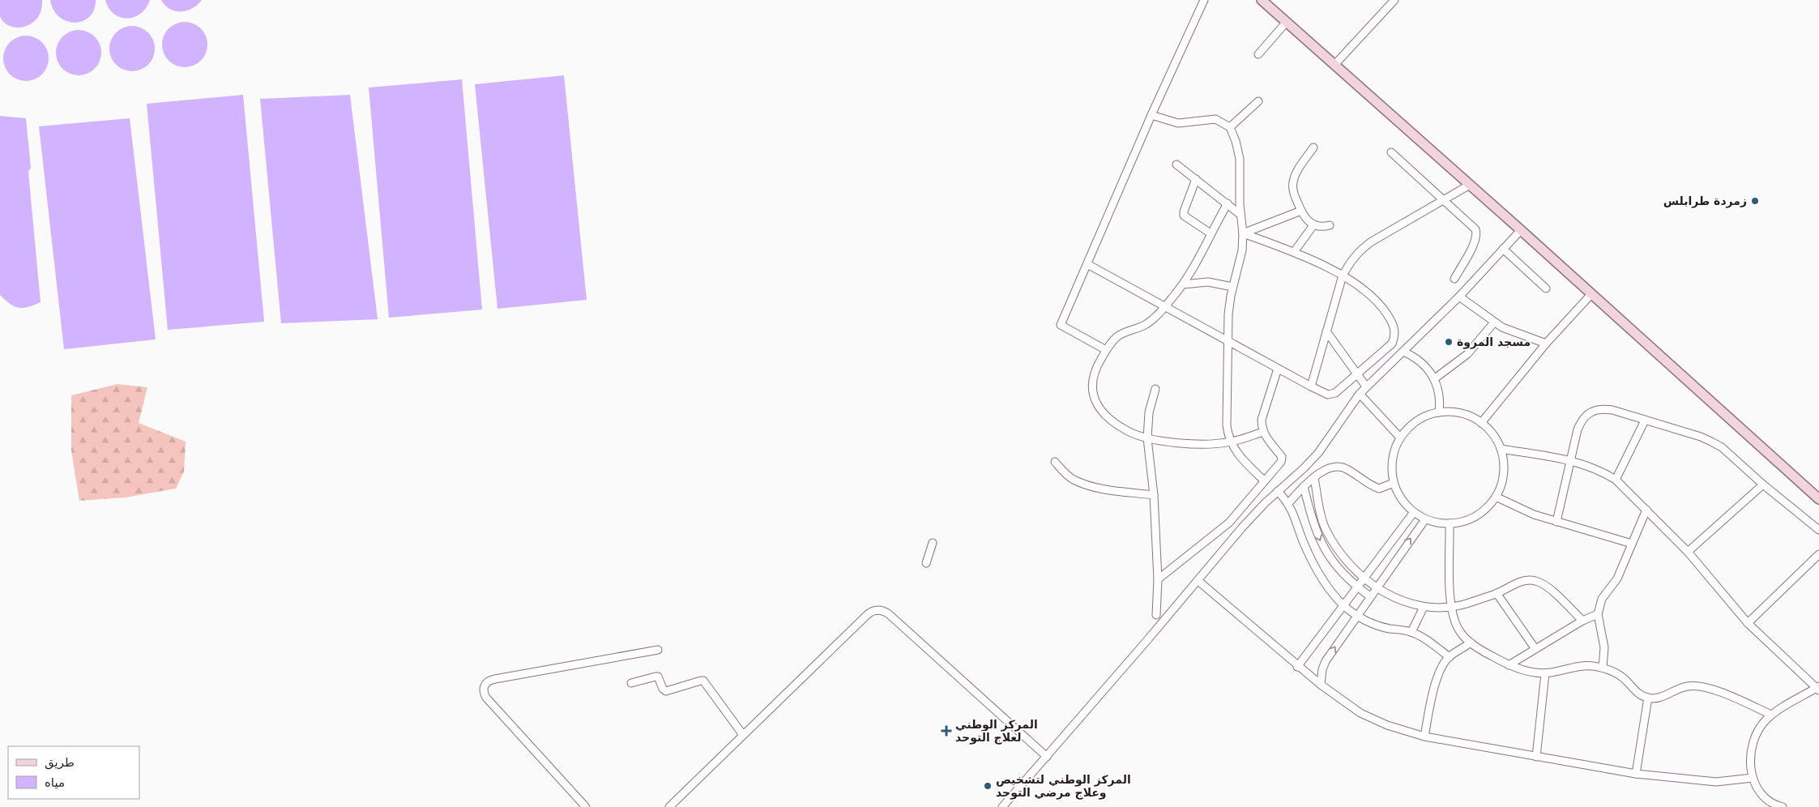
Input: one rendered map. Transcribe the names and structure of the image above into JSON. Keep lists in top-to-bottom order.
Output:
{
  "places": {
    "other": ["زمردة طرابلس", "مسجد المروة", "المركز الوطني لتشخيص وعلاج مرضي التوحد"],
    "health": ["المركز الوطني لعلاج التوحد"]
  },
  "legend": ["طريق", "مياه"]
}
